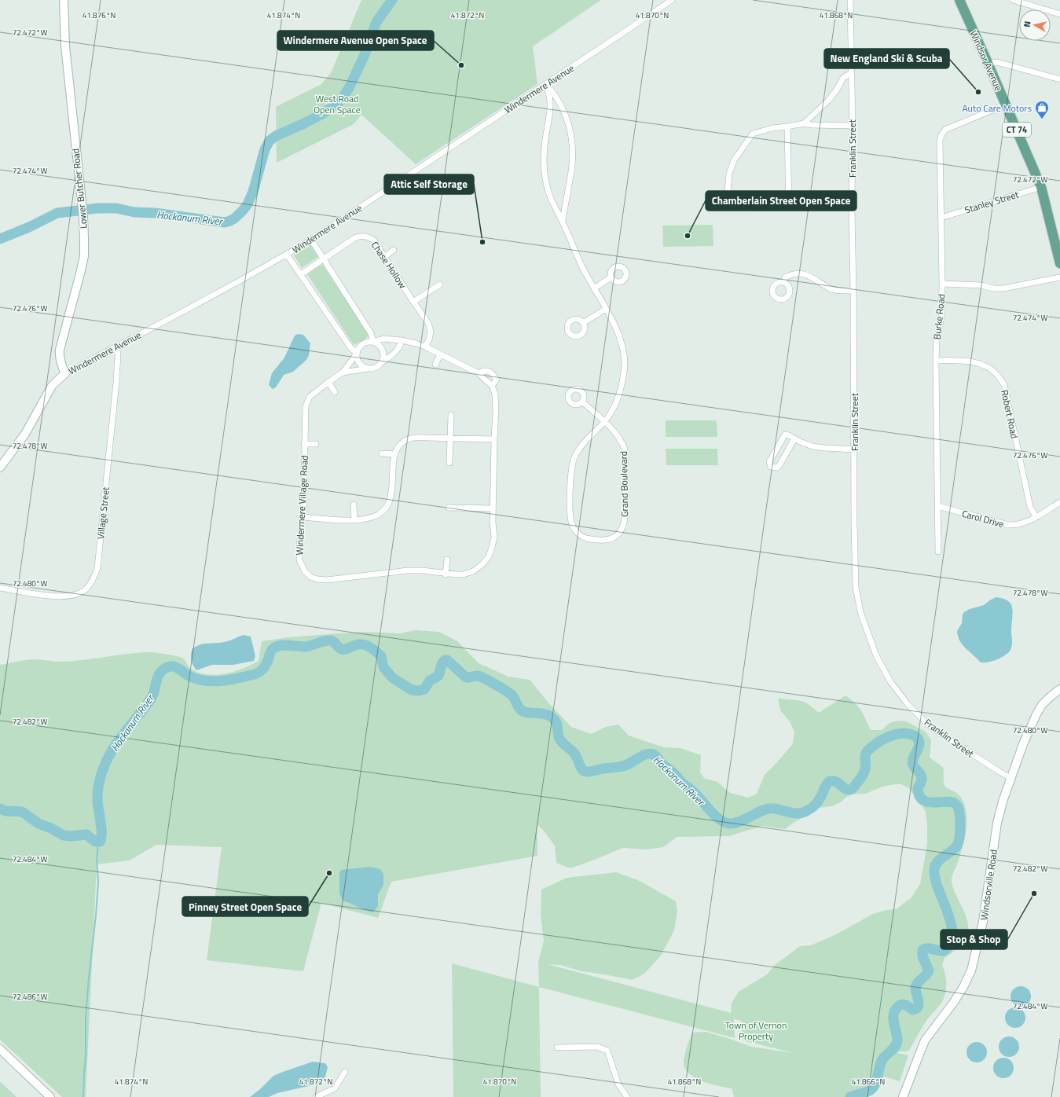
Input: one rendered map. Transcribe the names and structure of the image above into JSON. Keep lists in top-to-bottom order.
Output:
{
  "streets": {
    "main road": [
      "Windsor Avenue",
      "Windermere Avenue",
      "CT 74",
      "Lower Butcher Road",
      "Windsorville Road"
    ],
    "street": [
      "Franklin Street",
      "Stanley Street",
      "Chase Hollow",
      "Burke Road",
      "Robert Road",
      "Grand Boulevard",
      "Windermere Village Road",
      "Village Street",
      "Carol Drive"
    ]
  },
  "crossings": [
    ["Windsor Avenue", "Stanley Street"],
    ["Windsor Avenue", "Burke Road"],
    ["Windermere Avenue", "Lower Butcher Road"],
    ["Windermere Avenue", "Grand Boulevard"],
    ["Windermere Avenue", "Village Street"],
    ["Franklin Street", "Windsorville Road"],
    ["Stanley Street", "Burke Road"],
    ["Chase Hollow", "Windermere Village Road"],
    ["Burke Road", "Robert Road"],
    ["Burke Road", "Carol Drive"],
    ["Robert Road", "Carol Drive"]
  ],
  "water": ["Hockanum River"],
  "parks": ["West Road Open Space", "Town of Vernon Property"],
  "places": {
    "other": [
      "Windermere Avenue Open Space",
      "New England Ski & Scuba",
      "Chamberlain Street Open Space",
      "Attic Self Storage",
      "Pinney Street Open Space",
      "Stop & Shop"
    ],
    "shop": ["Auto Care Motors"]
  },
  "north": "left",
  "coordinates": [
    "41.876°N",
    "41.874°N",
    "41.872°N",
    "41.870°N",
    "41.868°N",
    "72.472°W",
    "72.474°W",
    "72.476°W",
    "72.478°W",
    "72.480°W",
    "72.482°W",
    "72.484°W",
    "72.486°W",
    "41.866°N"
  ]
}
